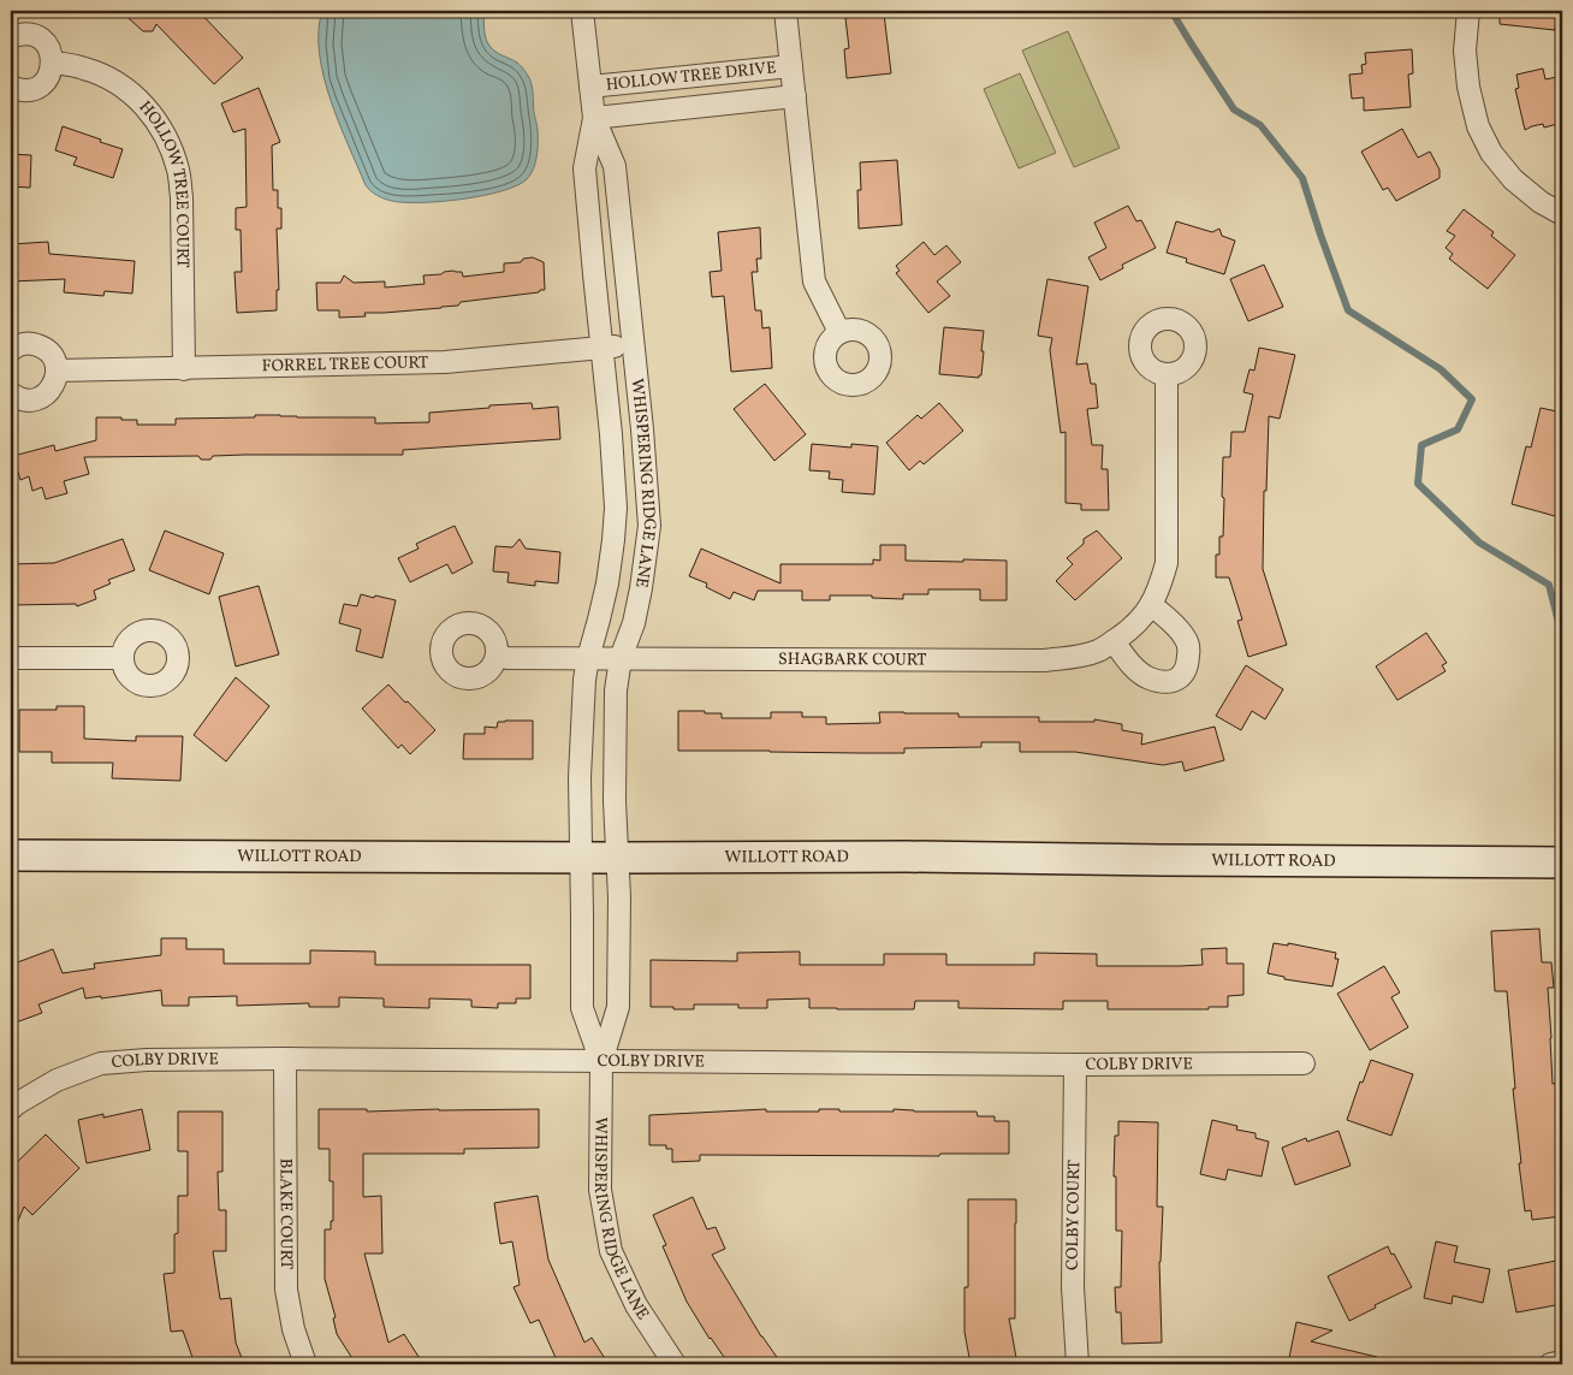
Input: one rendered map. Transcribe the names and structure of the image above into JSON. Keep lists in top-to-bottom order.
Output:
{
  "streets": {
    "main road": ["WILLOTT ROAD"],
    "street": [
      "HOLLOW TREE DRIVE",
      "HOLLOW TREE COURT",
      "FORREL TREE COURT",
      "WHISPERING RIDGE LANE",
      "SHAGBARK COURT",
      "COLBY DRIVE",
      "BLAKE COURT",
      "COLBY COURT"
    ]
  },
  "crossings": [
    ["HOLLOW TREE DRIVE", "WHISPERING RIDGE LANE"],
    ["HOLLOW TREE COURT", "FORREL TREE COURT"],
    ["FORREL TREE COURT", "WHISPERING RIDGE LANE"],
    ["WHISPERING RIDGE LANE", "SHAGBARK COURT"],
    ["WHISPERING RIDGE LANE", "WILLOTT ROAD"],
    ["WHISPERING RIDGE LANE", "COLBY DRIVE"],
    ["COLBY DRIVE", "BLAKE COURT"],
    ["COLBY DRIVE", "COLBY COURT"]
  ]
}
